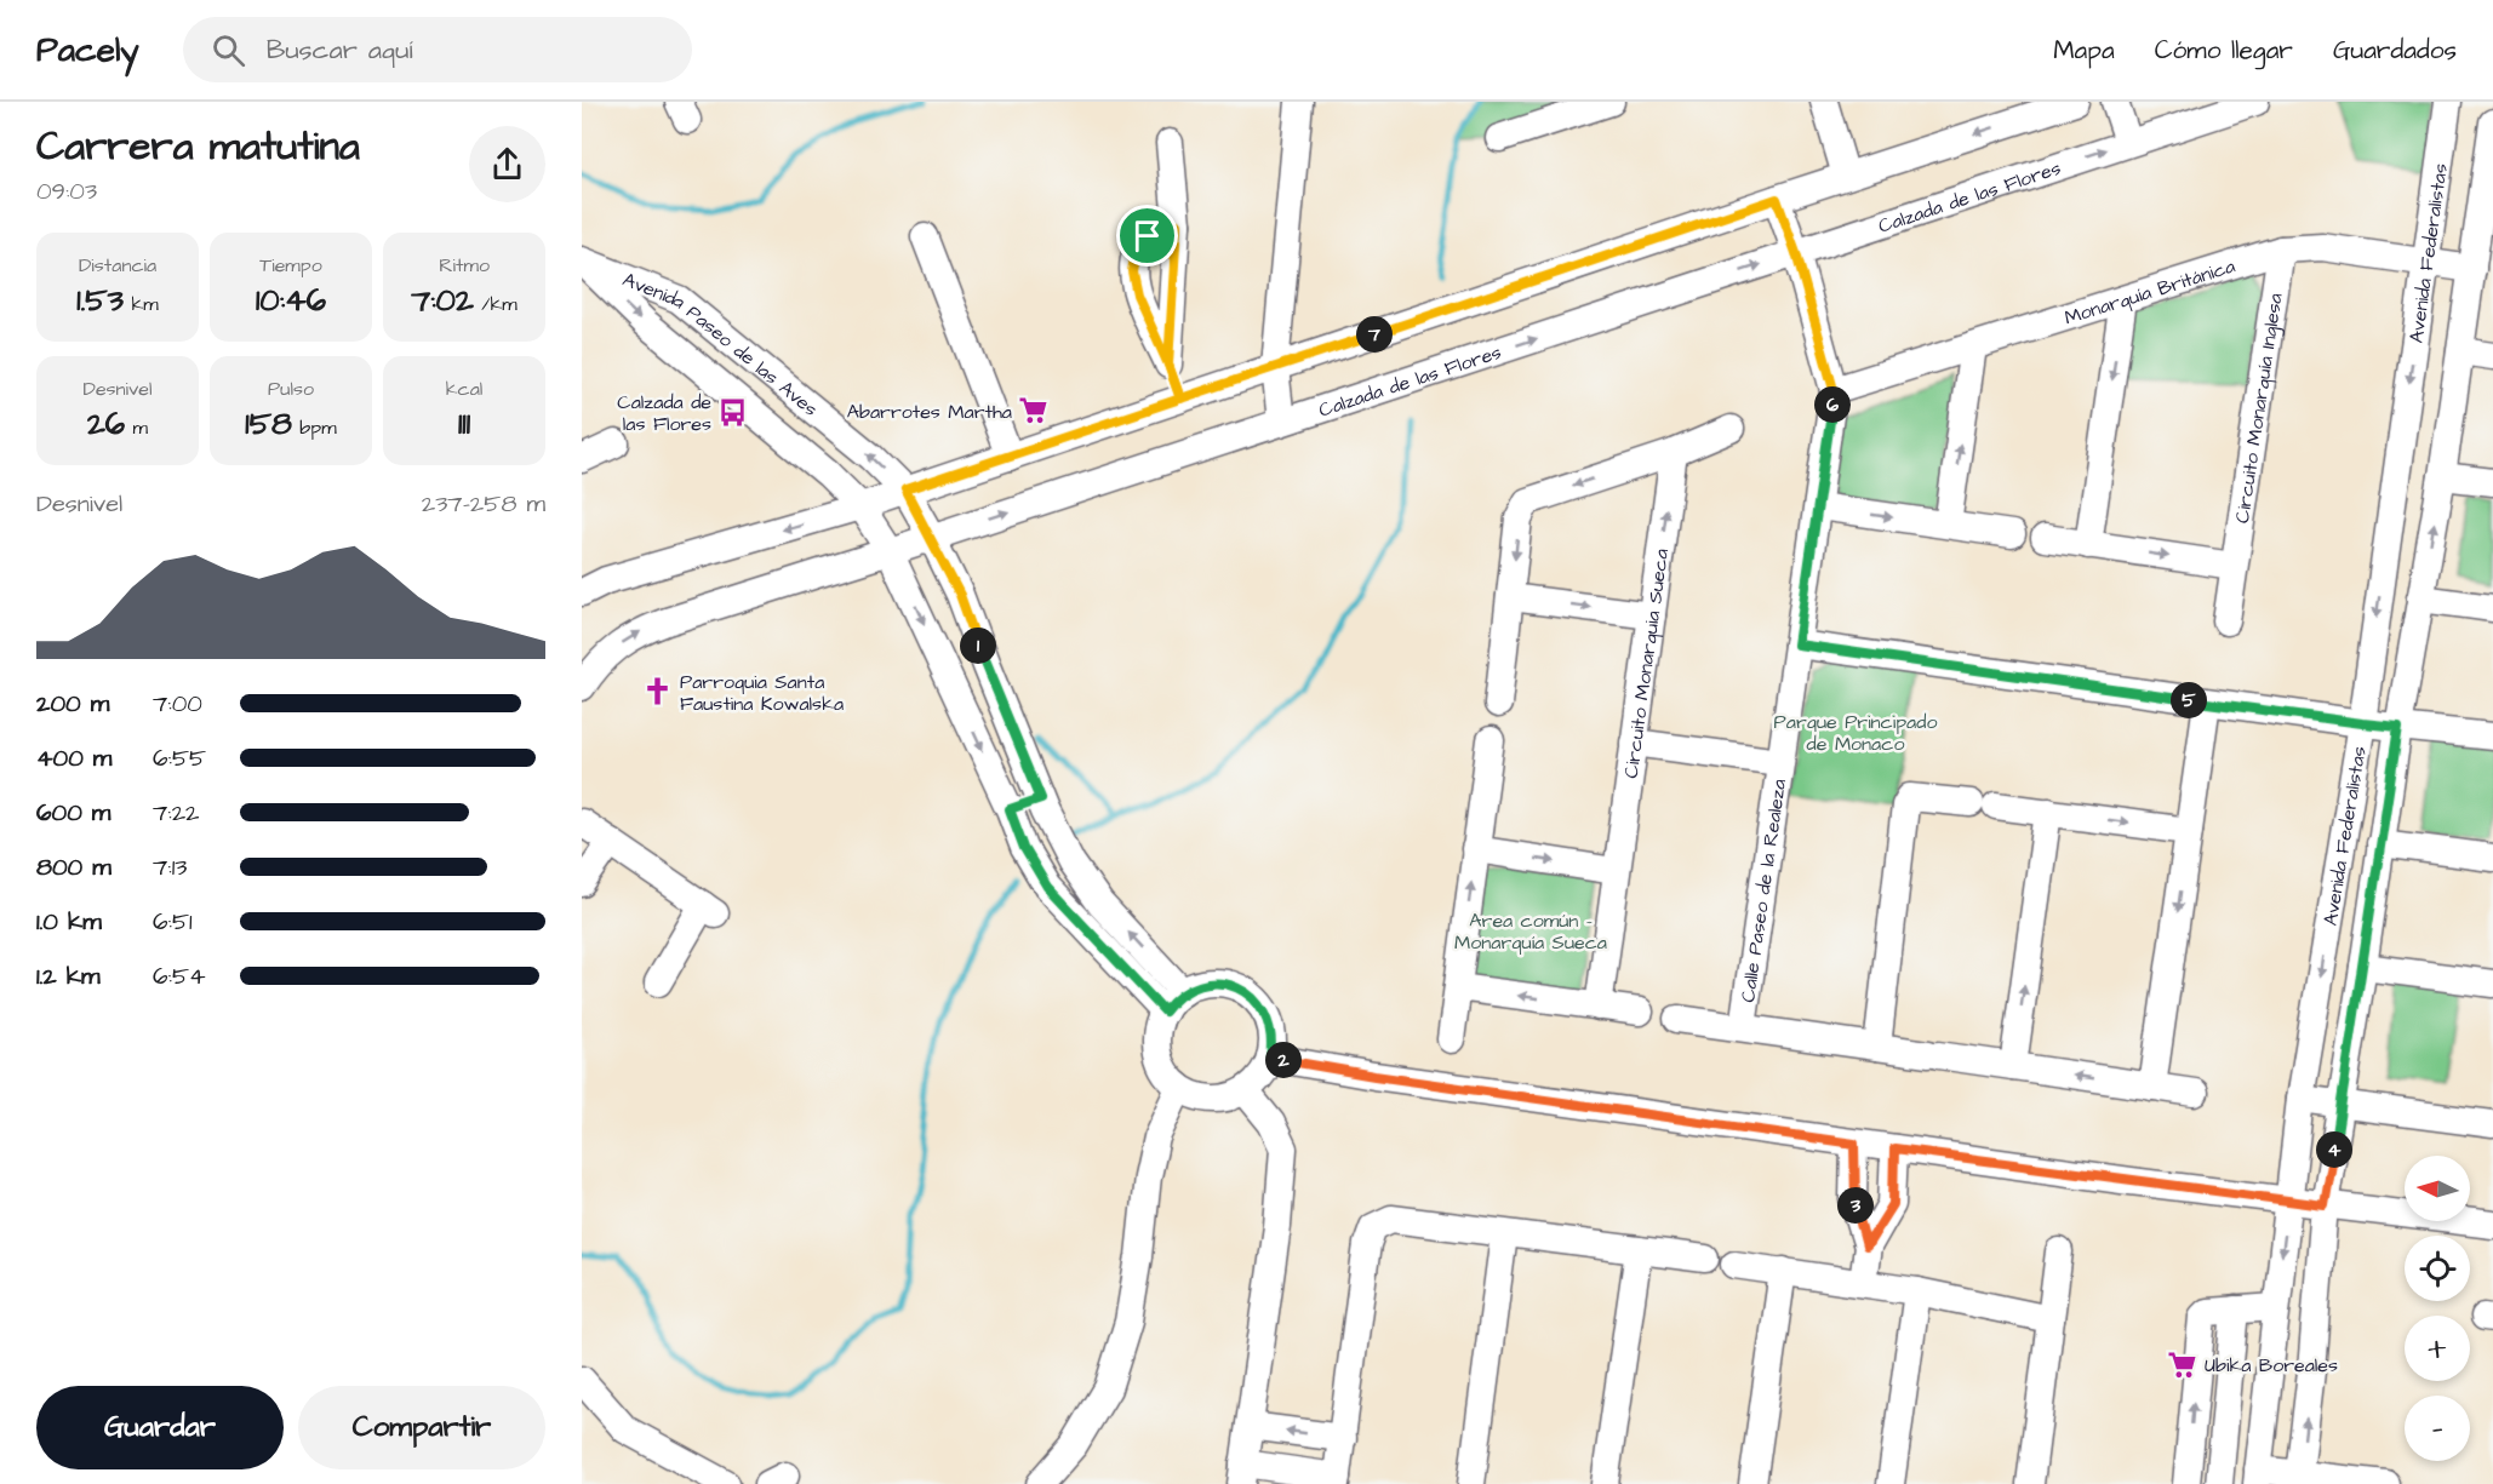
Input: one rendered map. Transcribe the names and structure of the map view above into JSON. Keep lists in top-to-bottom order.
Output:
{
  "streets": {
    "street": [
      "Calzada de las Flores",
      "Avenida Federalistas",
      "Monarquía Británica",
      "Avenida Paseo de las Aves",
      "Circuito Monarquía Inglesa",
      "Circuito Monarquia Sueca",
      "Calle Paseo de la Realeza"
    ]
  },
  "crossings": [
    ["Calzada de las Flores", "Avenida Paseo de las Aves"],
    ["Calzada de las Flores", "Calle Paseo de la Realeza"],
    ["Avenida Federalistas", "Monarquía Británica"],
    ["Monarquía Británica", "Circuito Monarquía Inglesa"],
    ["Monarquía Británica", "Calle Paseo de la Realeza"]
  ],
  "parks": ["Parque Principado de Monaco", "Area común - Monarquía Sueca"],
  "places": {
    "supermarket": ["Abarrotes Martha", "Ubika Boreales"],
    "bus stop": ["Calzada de las Flores"],
    "church": ["Parroquia Santa Faustina Kowalska"]
  },
  "north": "left",
  "page": {
    "header": "Pacely",
    "search": "Buscar aquí",
    "nav": ["Mapa", "Cómo llegar", "Guardados"],
    "heading": ["Carrera matutina", "09:03"],
    "stats": [
      ["Distancia", "1.53 km"],
      ["Tiempo", "10:46"],
      ["Ritmo", "7:02 /km"],
      ["Desnivel", "26 m"],
      ["Pulso", "158 bpm"],
      ["kcal", "111"]
    ],
    "pins": [
      "7",
      "6",
      "1",
      "5",
      "2",
      "4",
      "3"
    ],
    "chart": ["Desnivel", "237–258 m"],
    "list": [
      {
        "name": "200 m",
        "note": "7:00"
      },
      {
        "name": "400 m",
        "note": "6:55"
      },
      {
        "name": "600 m",
        "note": "7:22"
      },
      {
        "name": "800 m",
        "note": "7:13"
      },
      {
        "name": "1.0 km",
        "note": "6:51"
      },
      {
        "name": "1.2 km",
        "note": "6:54"
      }
    ],
    "map_buttons": ["+", "−"],
    "buttons": ["Guardar", "Compartir"]
  }
}
